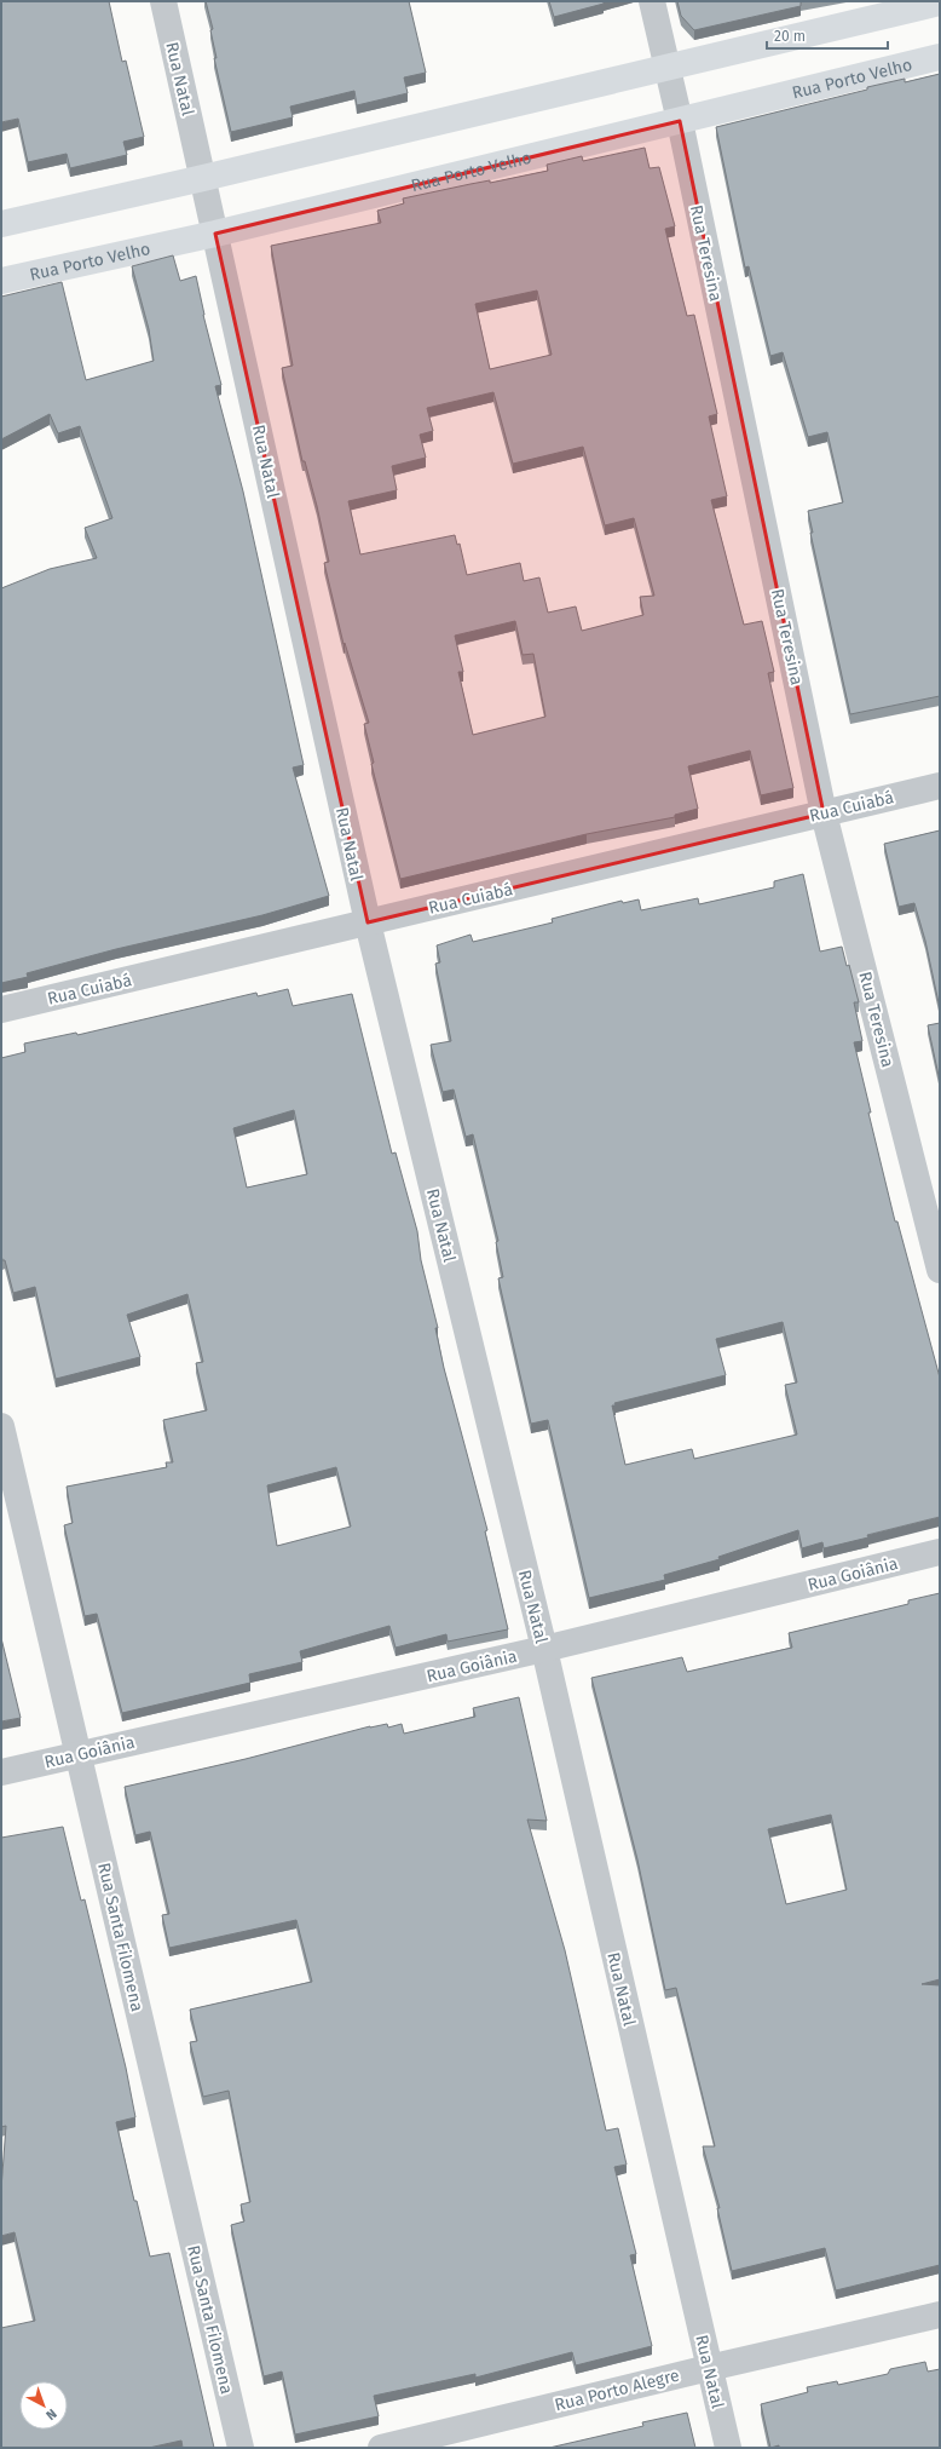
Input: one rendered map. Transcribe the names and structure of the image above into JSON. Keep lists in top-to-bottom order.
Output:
{
  "streets": {
    "main road": ["Rua Porto Velho"],
    "street": [
      "Rua Natal",
      "Rua Teresina",
      "Rua Cuiabá",
      "Rua Goiânia",
      "Rua Santa Filomena",
      "Rua Porto Alegre"
    ]
  },
  "crossings": [
    ["Rua Natal", "Rua Porto Velho"],
    ["Rua Natal", "Rua Cuiabá"],
    ["Rua Natal", "Rua Goiânia"],
    ["Rua Natal", "Rua Porto Alegre"],
    ["Rua Porto Velho", "Rua Teresina"],
    ["Rua Teresina", "Rua Cuiabá"],
    ["Rua Goiânia", "Rua Santa Filomena"]
  ],
  "scale_bar": "20 m",
  "north": "bottom right"
}
